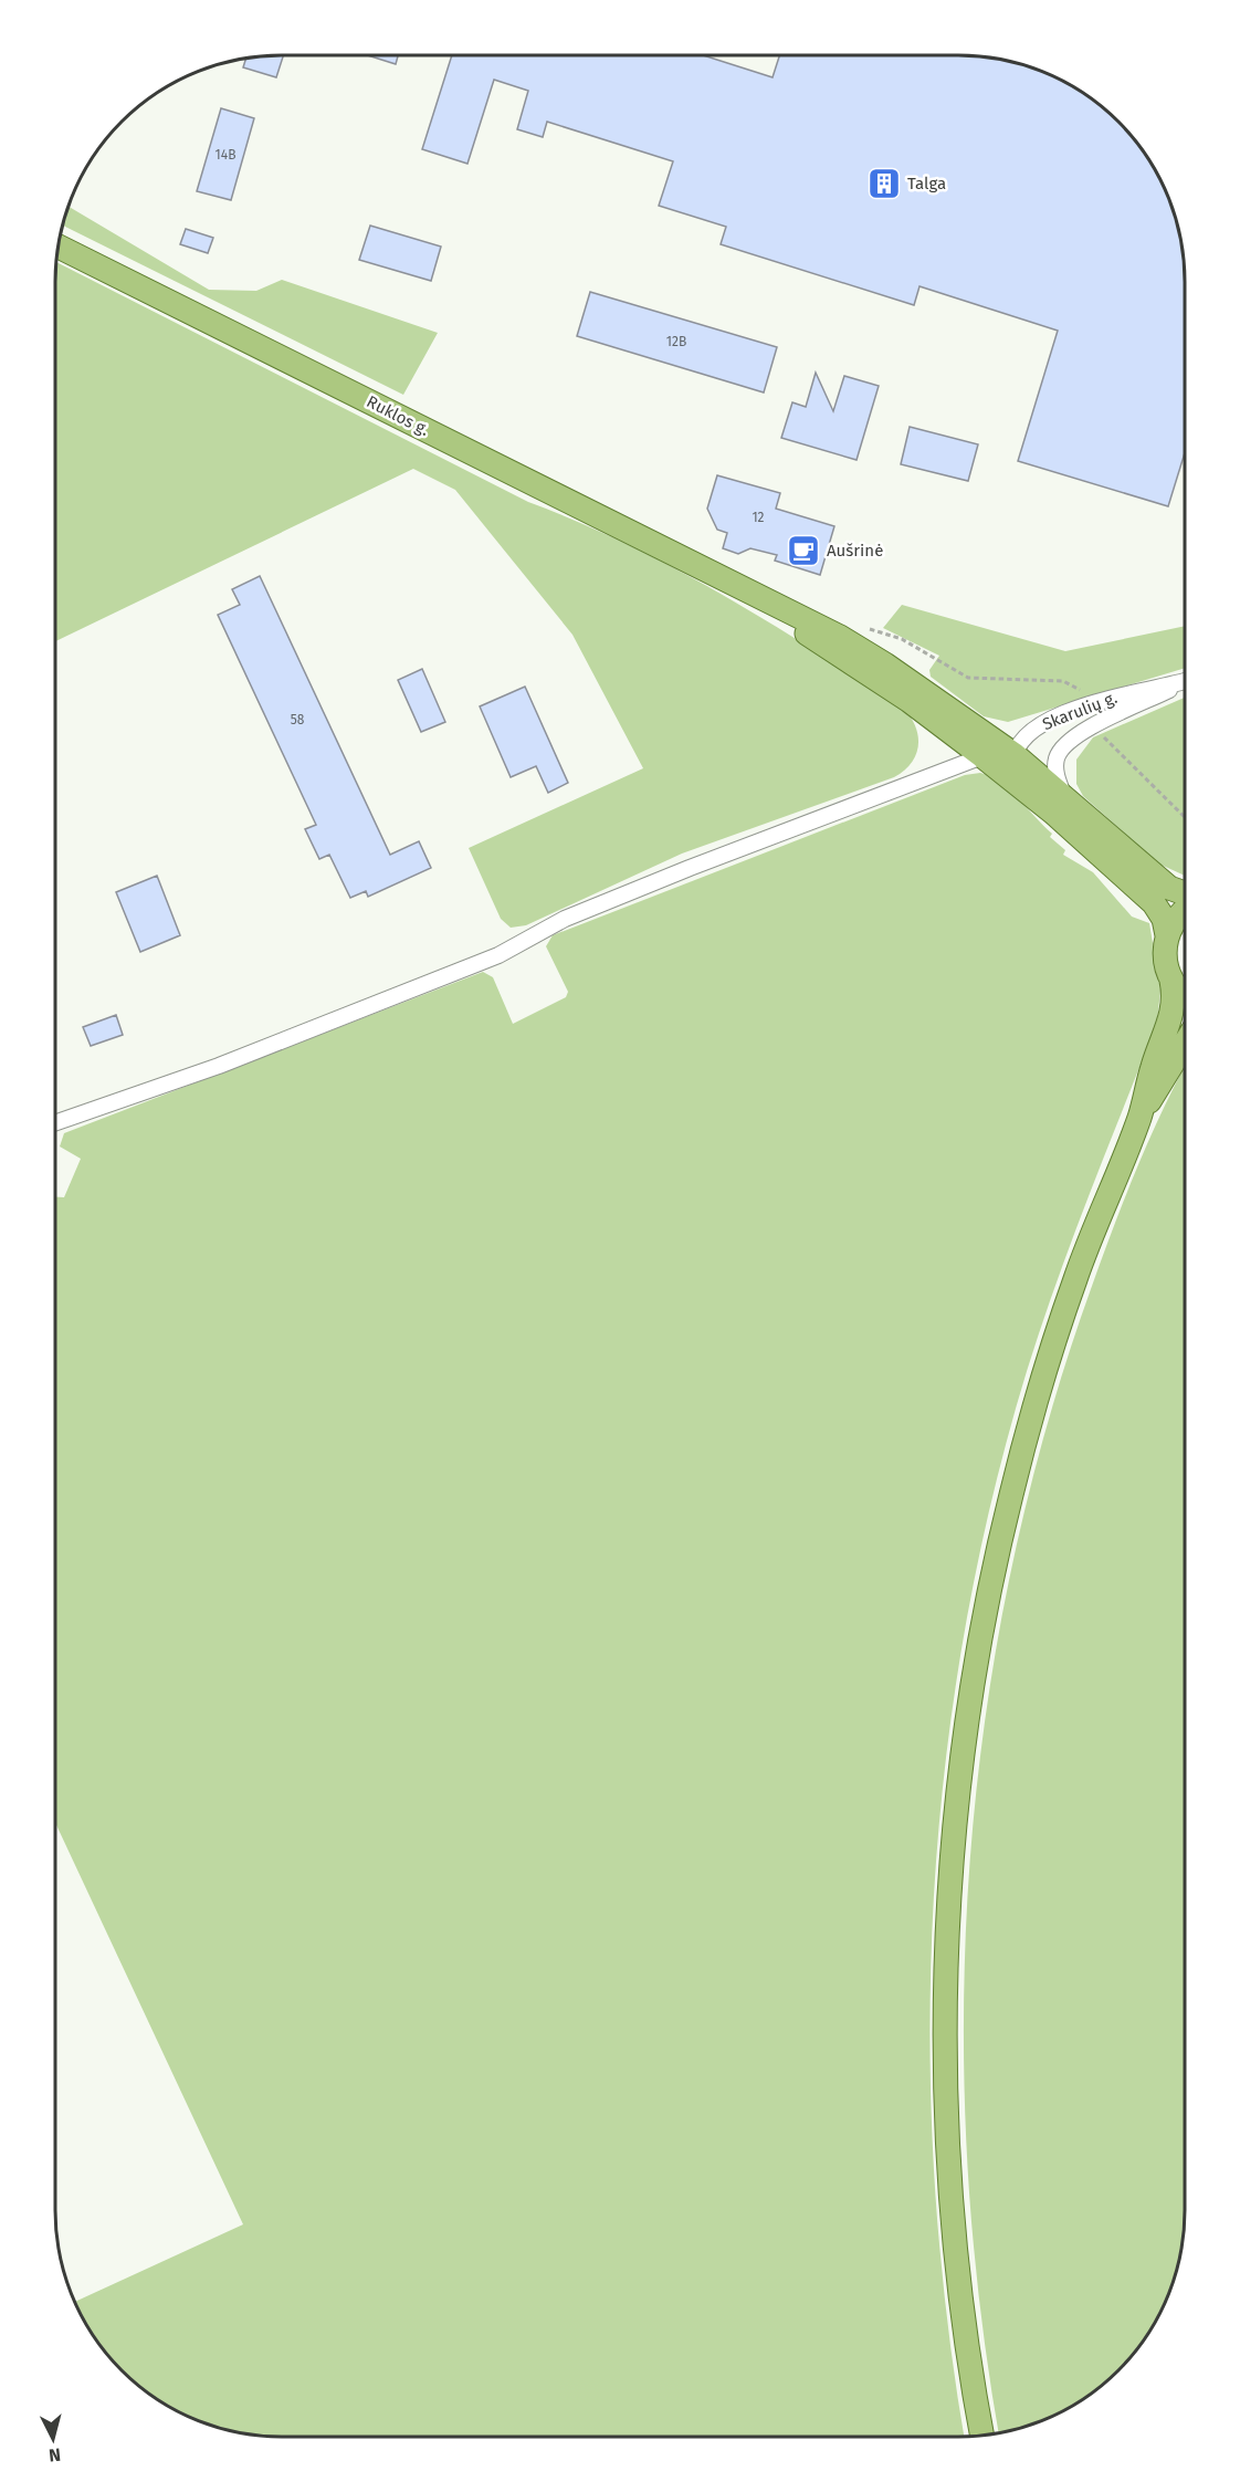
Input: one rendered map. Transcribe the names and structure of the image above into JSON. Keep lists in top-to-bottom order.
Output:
{
  "streets": {
    "main road": ["Ruklos g."],
    "street": ["Skarulių g."]
  },
  "places": {
    "building": ["Talga"],
    "cafe": ["Aušrinė"]
  },
  "house_numbers": [
    "14B",
    "12B",
    "12",
    "58"
  ],
  "north": "bottom"
}
